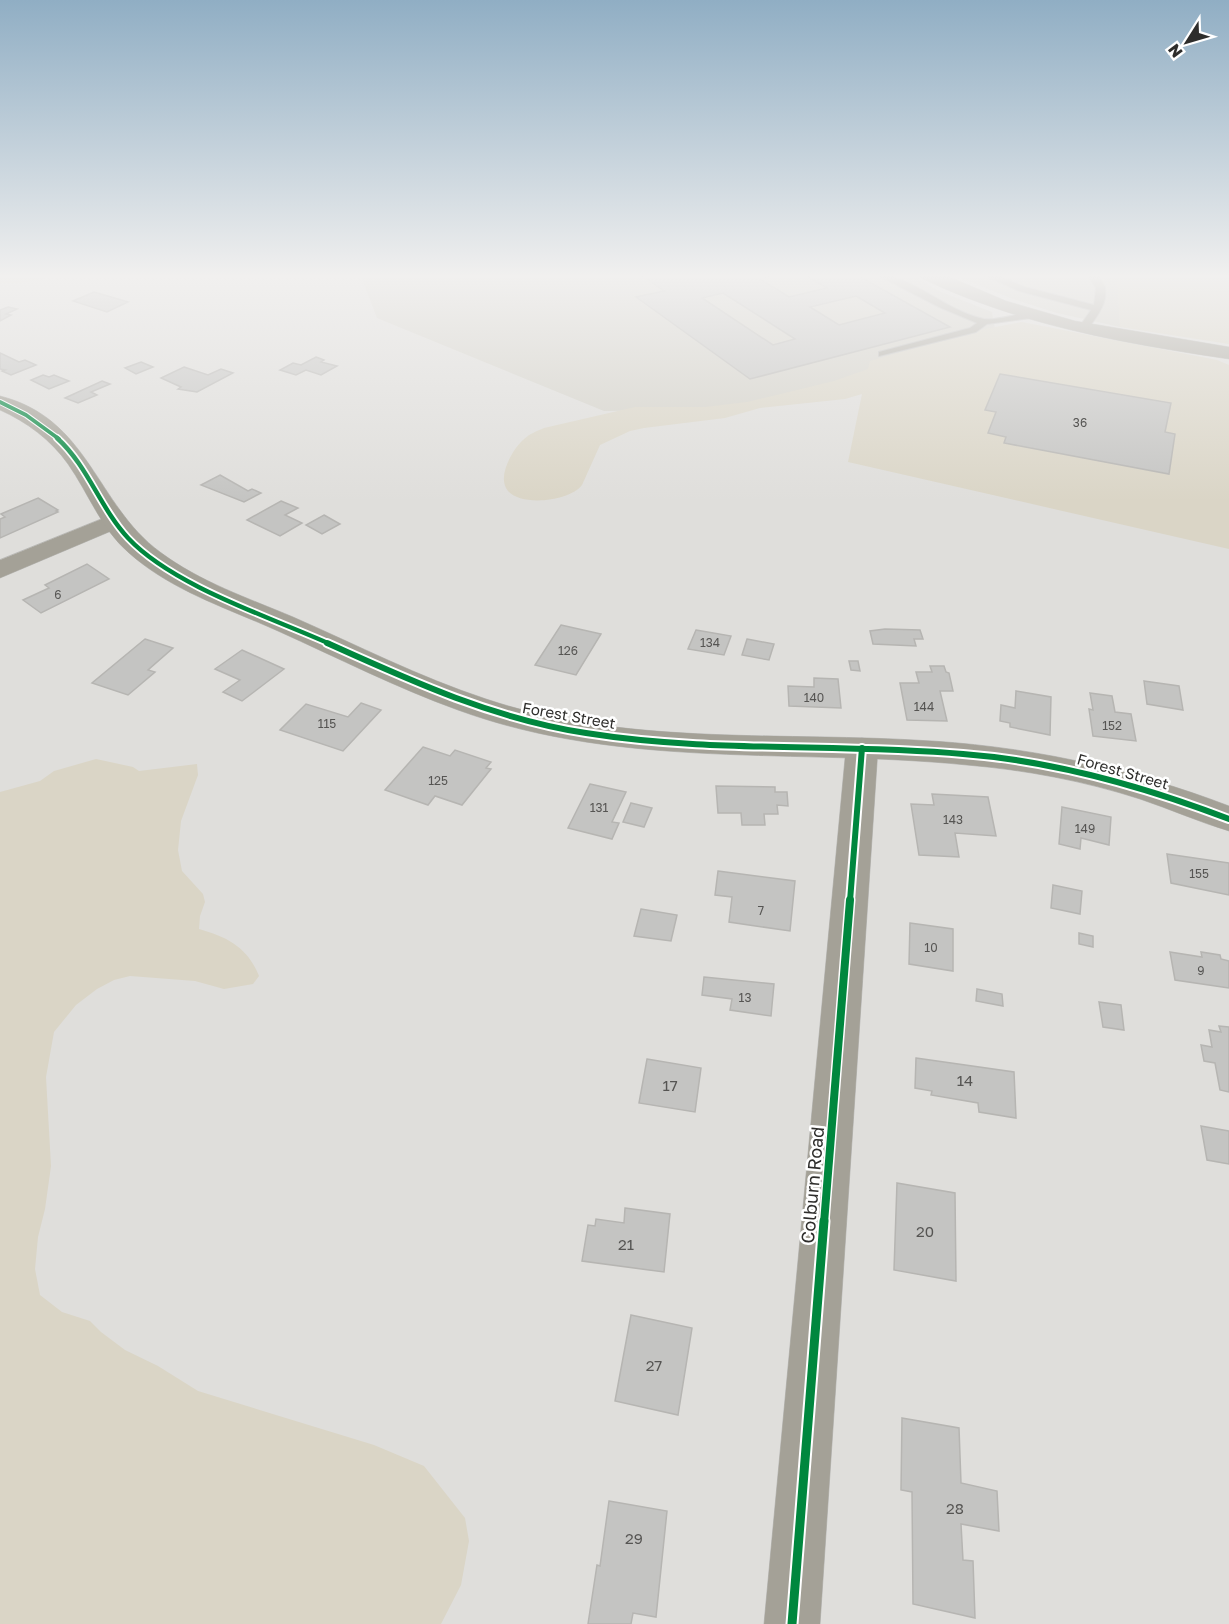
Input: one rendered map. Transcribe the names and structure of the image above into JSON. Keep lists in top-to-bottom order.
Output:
{
  "streets": {
    "street": ["Forest Street", "Colburn Road"]
  },
  "crossings": [
    ["Forest Street", "Colburn Road"]
  ],
  "house_numbers": [
    "36",
    "6",
    "134",
    "126",
    "140",
    "144",
    "115",
    "152",
    "125",
    "131",
    "143",
    "149",
    "155",
    "7",
    "10",
    "9",
    "13",
    "14",
    "17",
    "20",
    "21",
    "27",
    "28",
    "29"
  ],
  "north": "bottom left"
}
